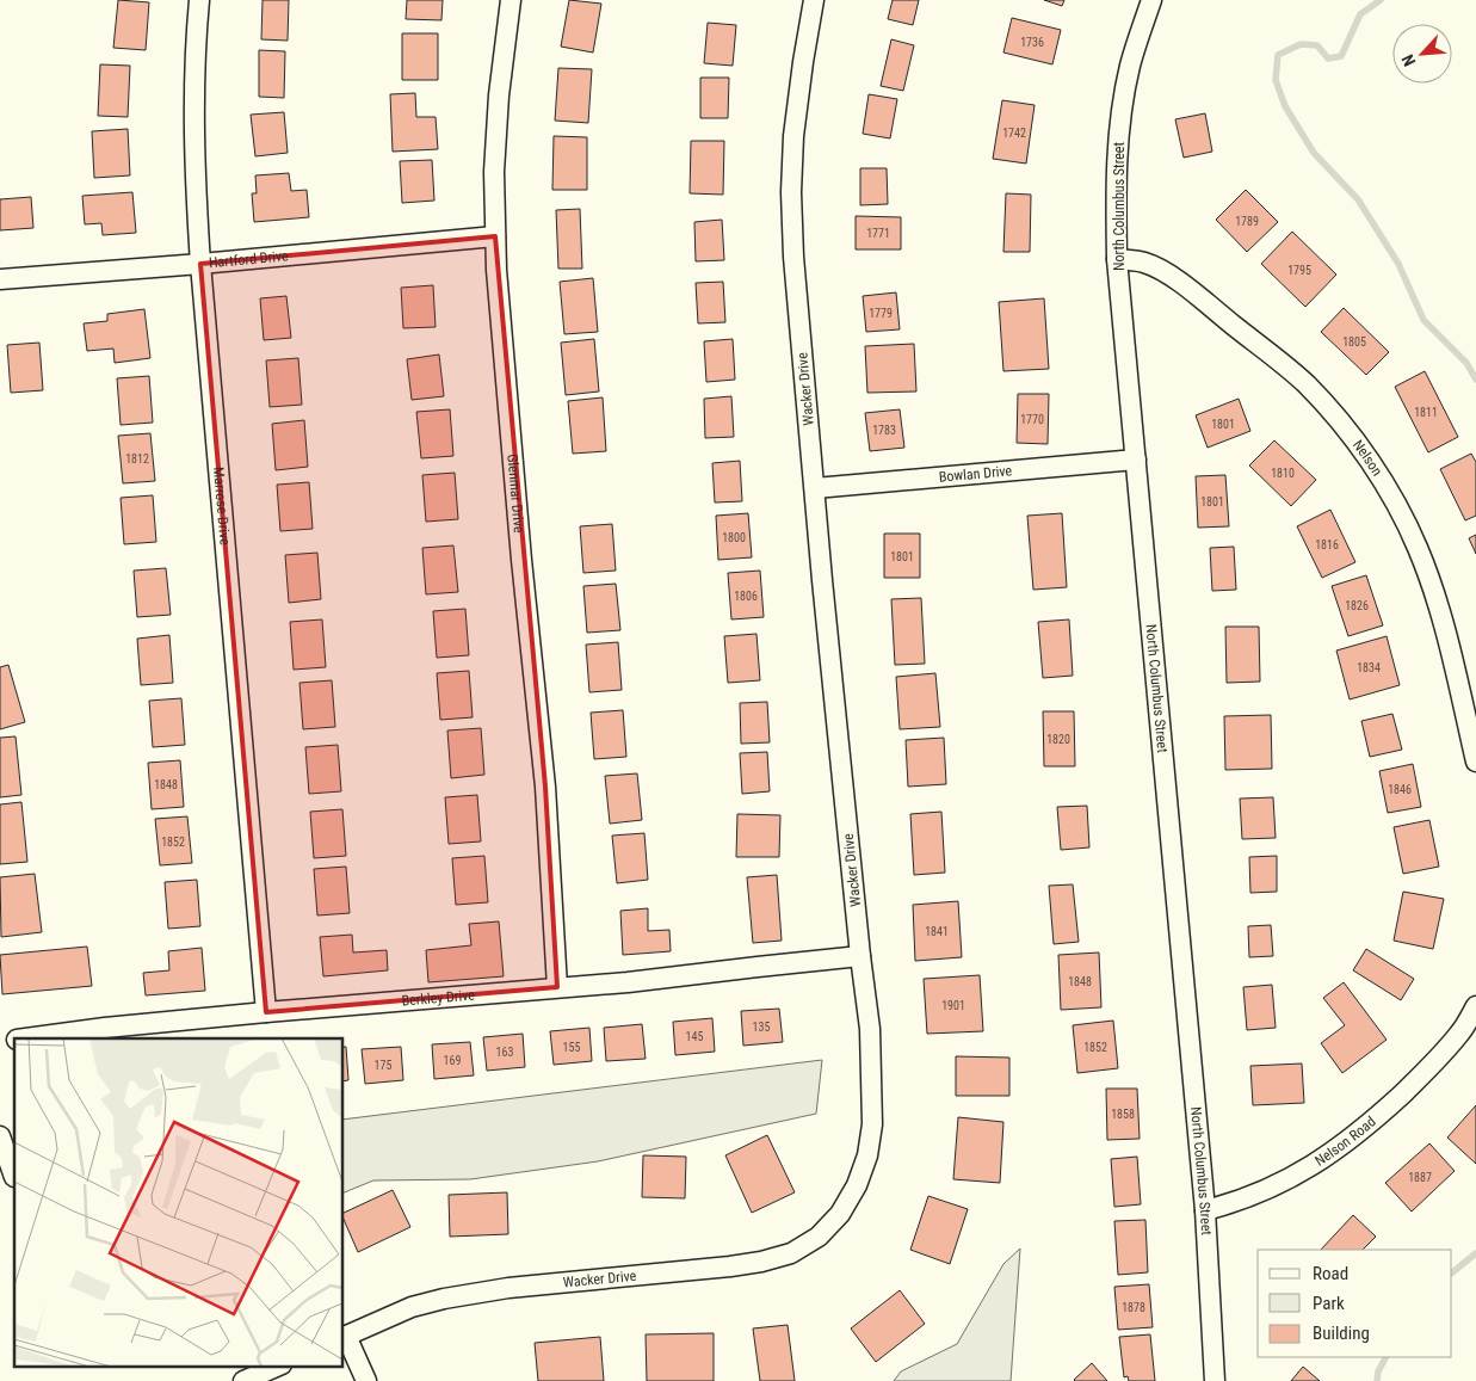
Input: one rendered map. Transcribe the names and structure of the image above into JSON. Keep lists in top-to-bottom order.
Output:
{
  "streets": {
    "street": [
      "North Columbus Street",
      "Hartford Drive",
      "Wacker Drive",
      "Nelson",
      "Bowlan Drive",
      "Glenmar Drive",
      "Marrose Drive",
      "Berkley Drive",
      "Nelson Road"
    ]
  },
  "crossings": [
    ["North Columbus Street", "Nelson"],
    ["North Columbus Street", "Bowlan Drive"],
    ["North Columbus Street", "Nelson Road"],
    ["Hartford Drive", "Glenmar Drive"],
    ["Hartford Drive", "Marrose Drive"],
    ["Wacker Drive", "Bowlan Drive"],
    ["Wacker Drive", "Berkley Drive"],
    ["Glenmar Drive", "Berkley Drive"],
    ["Marrose Drive", "Berkley Drive"]
  ],
  "house_numbers": [
    "1736",
    "1742",
    "1789",
    "1771",
    "1795",
    "1779",
    "1805",
    "1811",
    "1770",
    "1801",
    "1783",
    "1812",
    "1810",
    "1801",
    "1800",
    "1816",
    "1801",
    "1806",
    "1826",
    "1834",
    "1820",
    "1848",
    "1846",
    "1852",
    "1841",
    "1848",
    "1901",
    "135",
    "145",
    "155",
    "1852",
    "163",
    "169",
    "175",
    "1858",
    "1887",
    "1878"
  ],
  "legend": ["Road", "Park", "Building"],
  "north": "bottom left"
}
